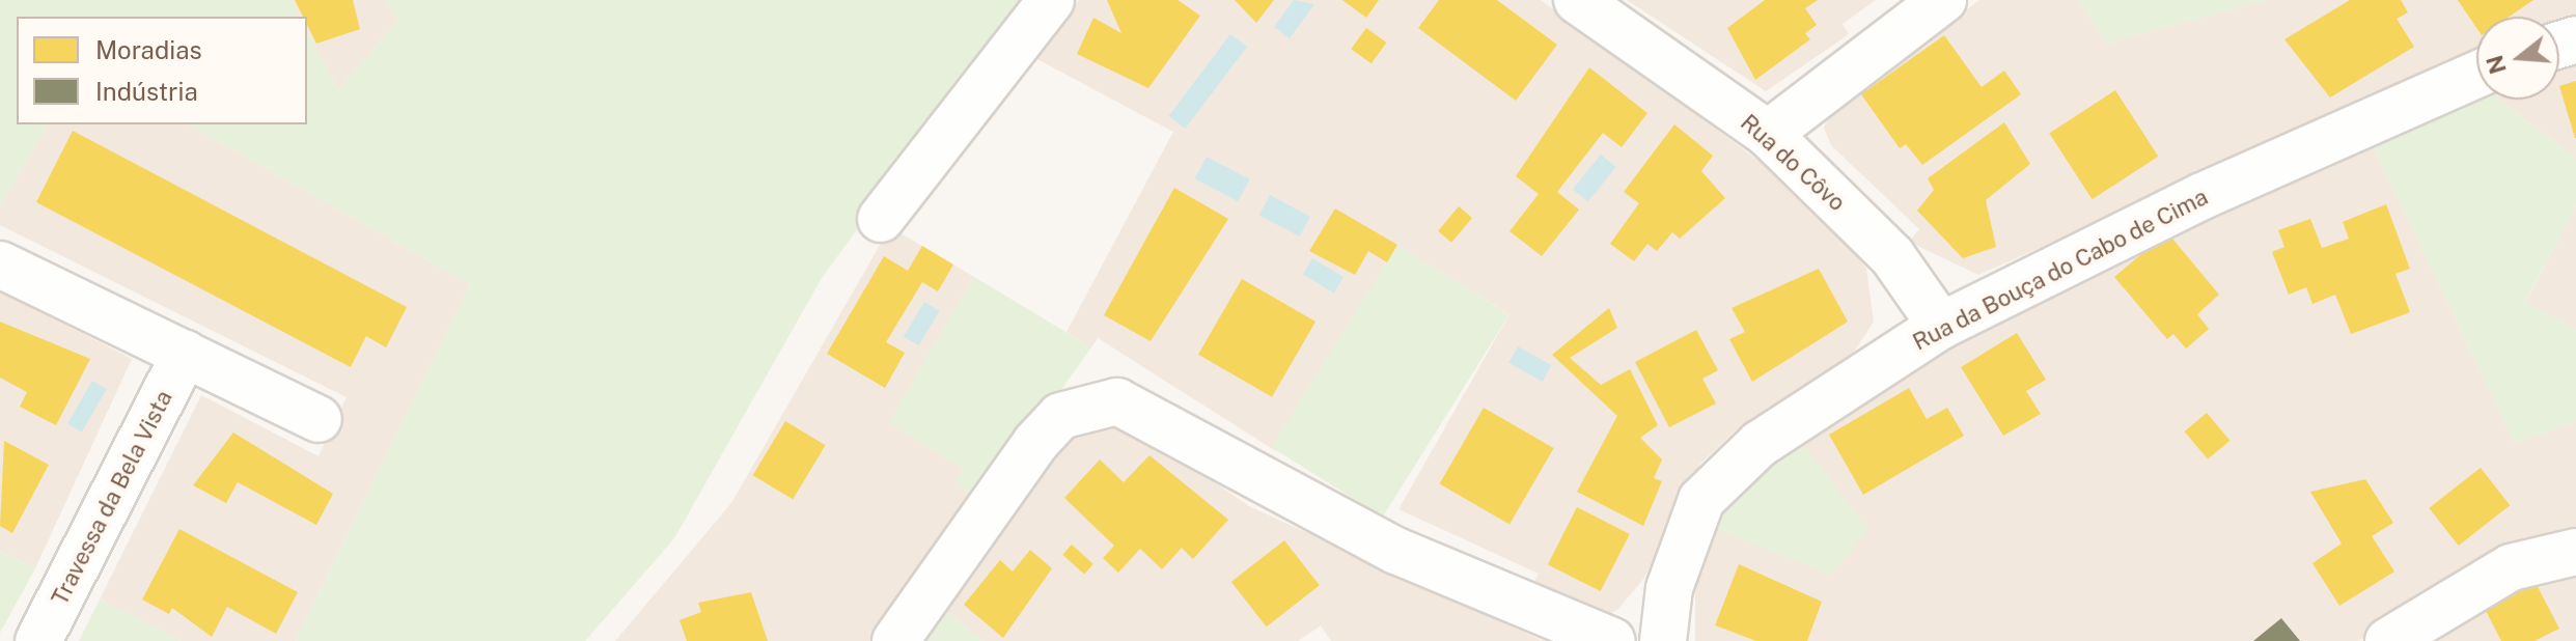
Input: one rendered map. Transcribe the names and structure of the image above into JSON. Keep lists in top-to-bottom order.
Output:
{
  "streets": {
    "street": ["Rua do Côvo", "Rua da Bouça do Cabo de Cima", "Travessa da Bela Vista"]
  },
  "crossings": [
    ["Rua do Côvo", "Rua da Bouça do Cabo de Cima"]
  ],
  "legend": ["Moradias", "Indústria"],
  "north": "left"
}
